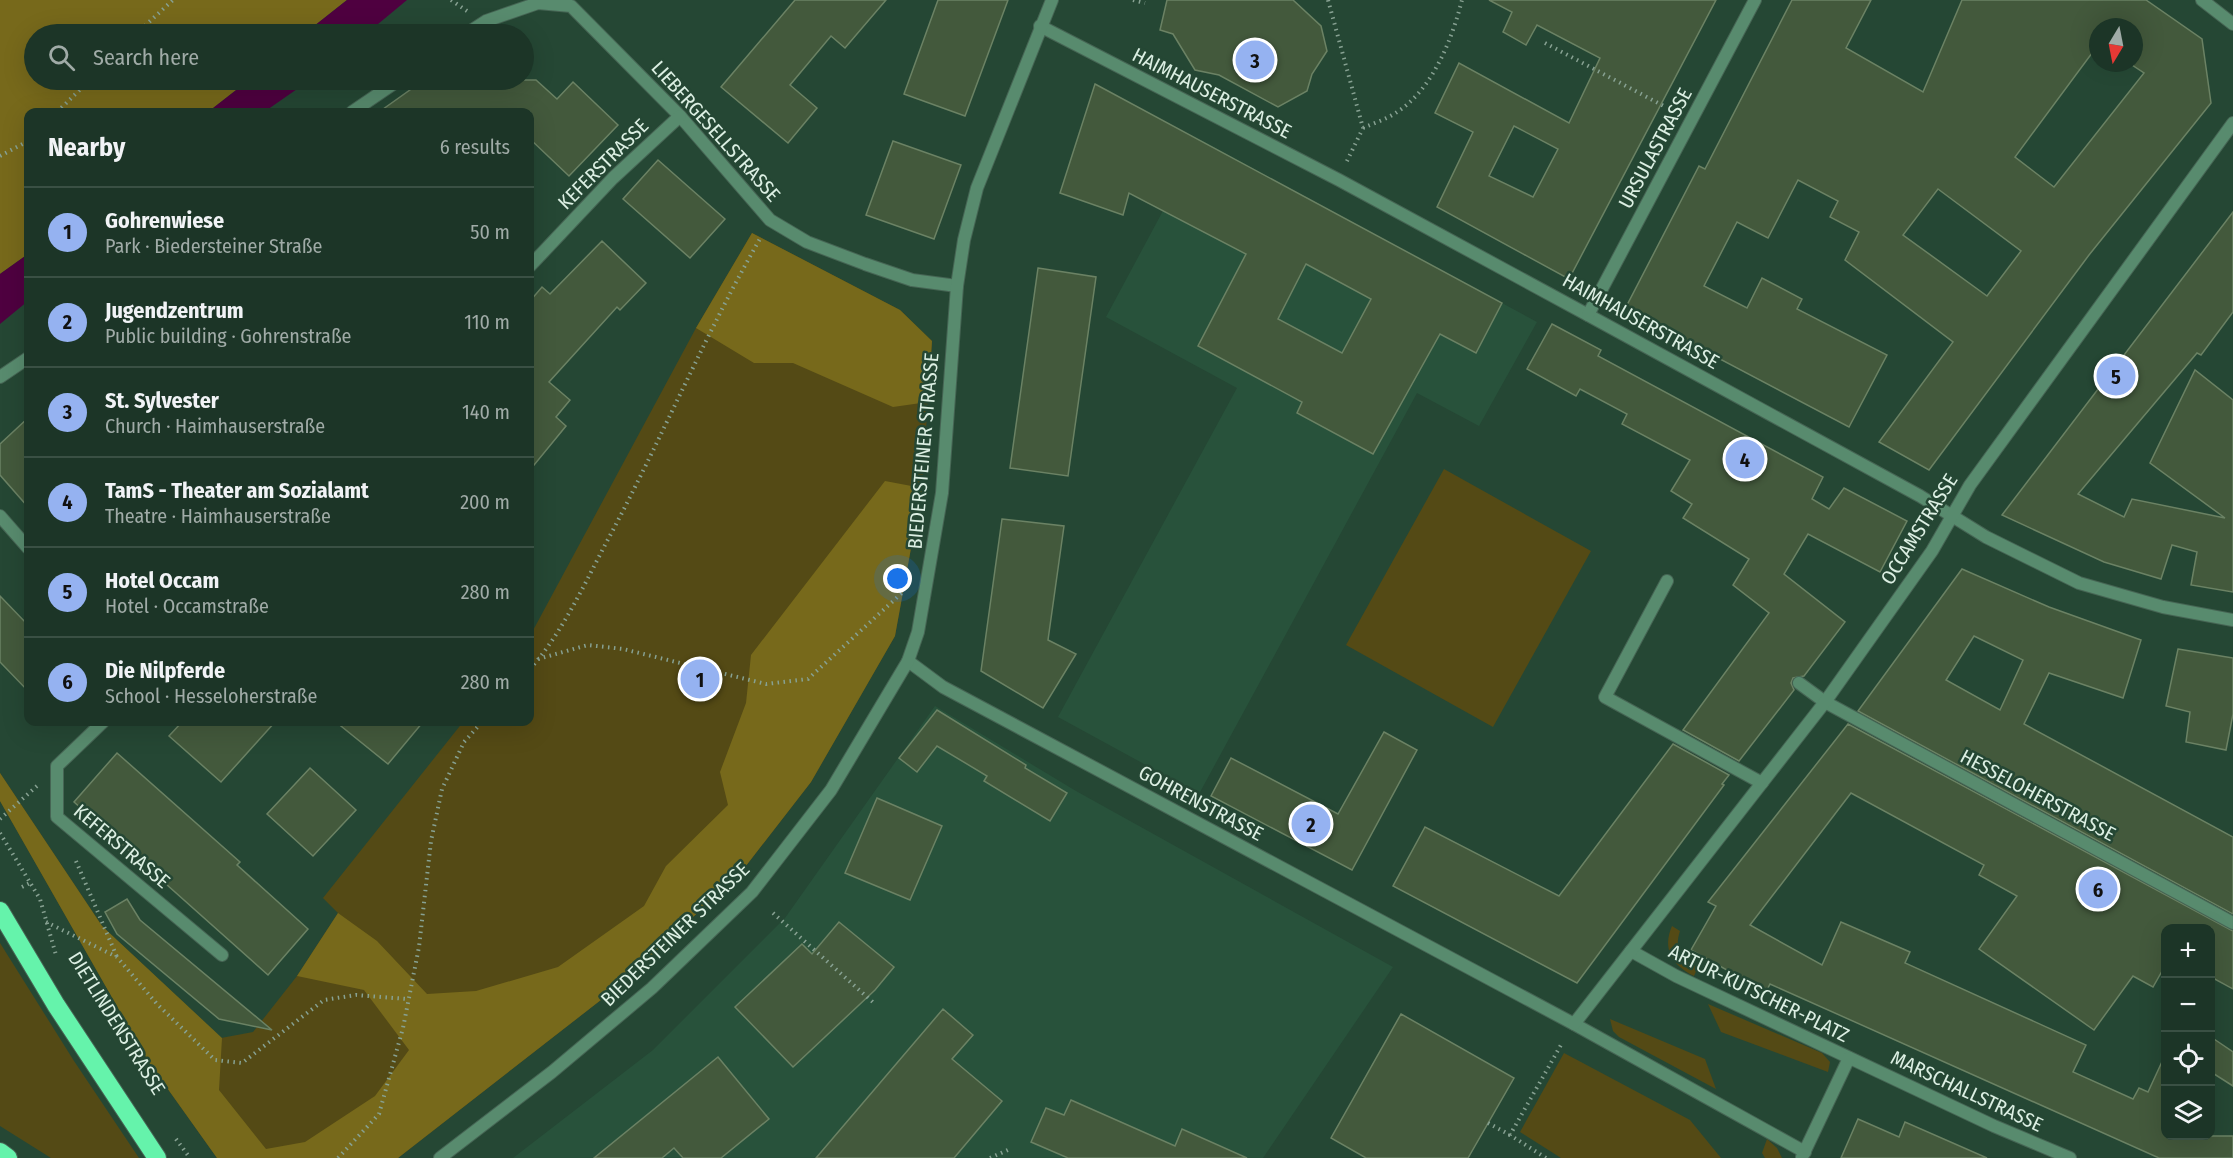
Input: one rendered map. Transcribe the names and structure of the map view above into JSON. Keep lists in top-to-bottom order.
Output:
{
  "streets": {
    "street": [
      "HAIMHAUSERSTRASSE",
      "LIEBERGESELLSTRASSE",
      "URSULASTRASSE",
      "KEFERSTRASSE",
      "BIEDERSTEINER STRASSE",
      "OCCAMSTRASSE",
      "HESSELOHERSTRASSE",
      "GOHRENSTRASSE",
      "ARTUR-KUTSCHER-PLATZ",
      "MARSCHALLSTRASSE"
    ],
    "path": ["DIETLINDENSTRASSE"]
  },
  "crossings": [
    ["HAIMHAUSERSTRASSE", "URSULASTRASSE"],
    ["HAIMHAUSERSTRASSE", "BIEDERSTEINER STRASSE"],
    ["HAIMHAUSERSTRASSE", "OCCAMSTRASSE"],
    ["LIEBERGESELLSTRASSE", "KEFERSTRASSE"],
    ["LIEBERGESELLSTRASSE", "BIEDERSTEINER STRASSE"],
    ["BIEDERSTEINER STRASSE", "GOHRENSTRASSE"],
    ["OCCAMSTRASSE", "HESSELOHERSTRASSE"],
    ["OCCAMSTRASSE", "ARTUR-KUTSCHER-PLATZ"],
    ["GOHRENSTRASSE", "ARTUR-KUTSCHER-PLATZ"],
    ["ARTUR-KUTSCHER-PLATZ", "MARSCHALLSTRASSE"]
  ],
  "north": "bottom",
  "page": {
    "search": "Search here",
    "pins": [
      "3",
      "5",
      "4",
      "1",
      "2",
      "6"
    ],
    "heading": ["Nearby", "6 results"],
    "list": [
      {
        "mark": "1",
        "name": "Gohrenwiese",
        "note": "Park · Biedersteiner Straße",
        "value": "50 m"
      },
      {
        "mark": "2",
        "name": "Jugendzentrum",
        "note": "Public building · Gohrenstraße",
        "value": "110 m"
      },
      {
        "mark": "3",
        "name": "St. Sylvester",
        "note": "Church · Haimhauserstraße",
        "value": "140 m"
      },
      {
        "mark": "4",
        "name": "TamS - Theater am Sozialamt",
        "note": "Theatre · Haimhauserstraße",
        "value": "200 m"
      },
      {
        "mark": "5",
        "name": "Hotel Occam",
        "note": "Hotel · Occamstraße",
        "value": "280 m"
      },
      {
        "mark": "6",
        "name": "Die Nilpferde",
        "note": "School · Hesseloherstraße",
        "value": "280 m"
      }
    ],
    "map_buttons": ["+", "−"]
  }
}
